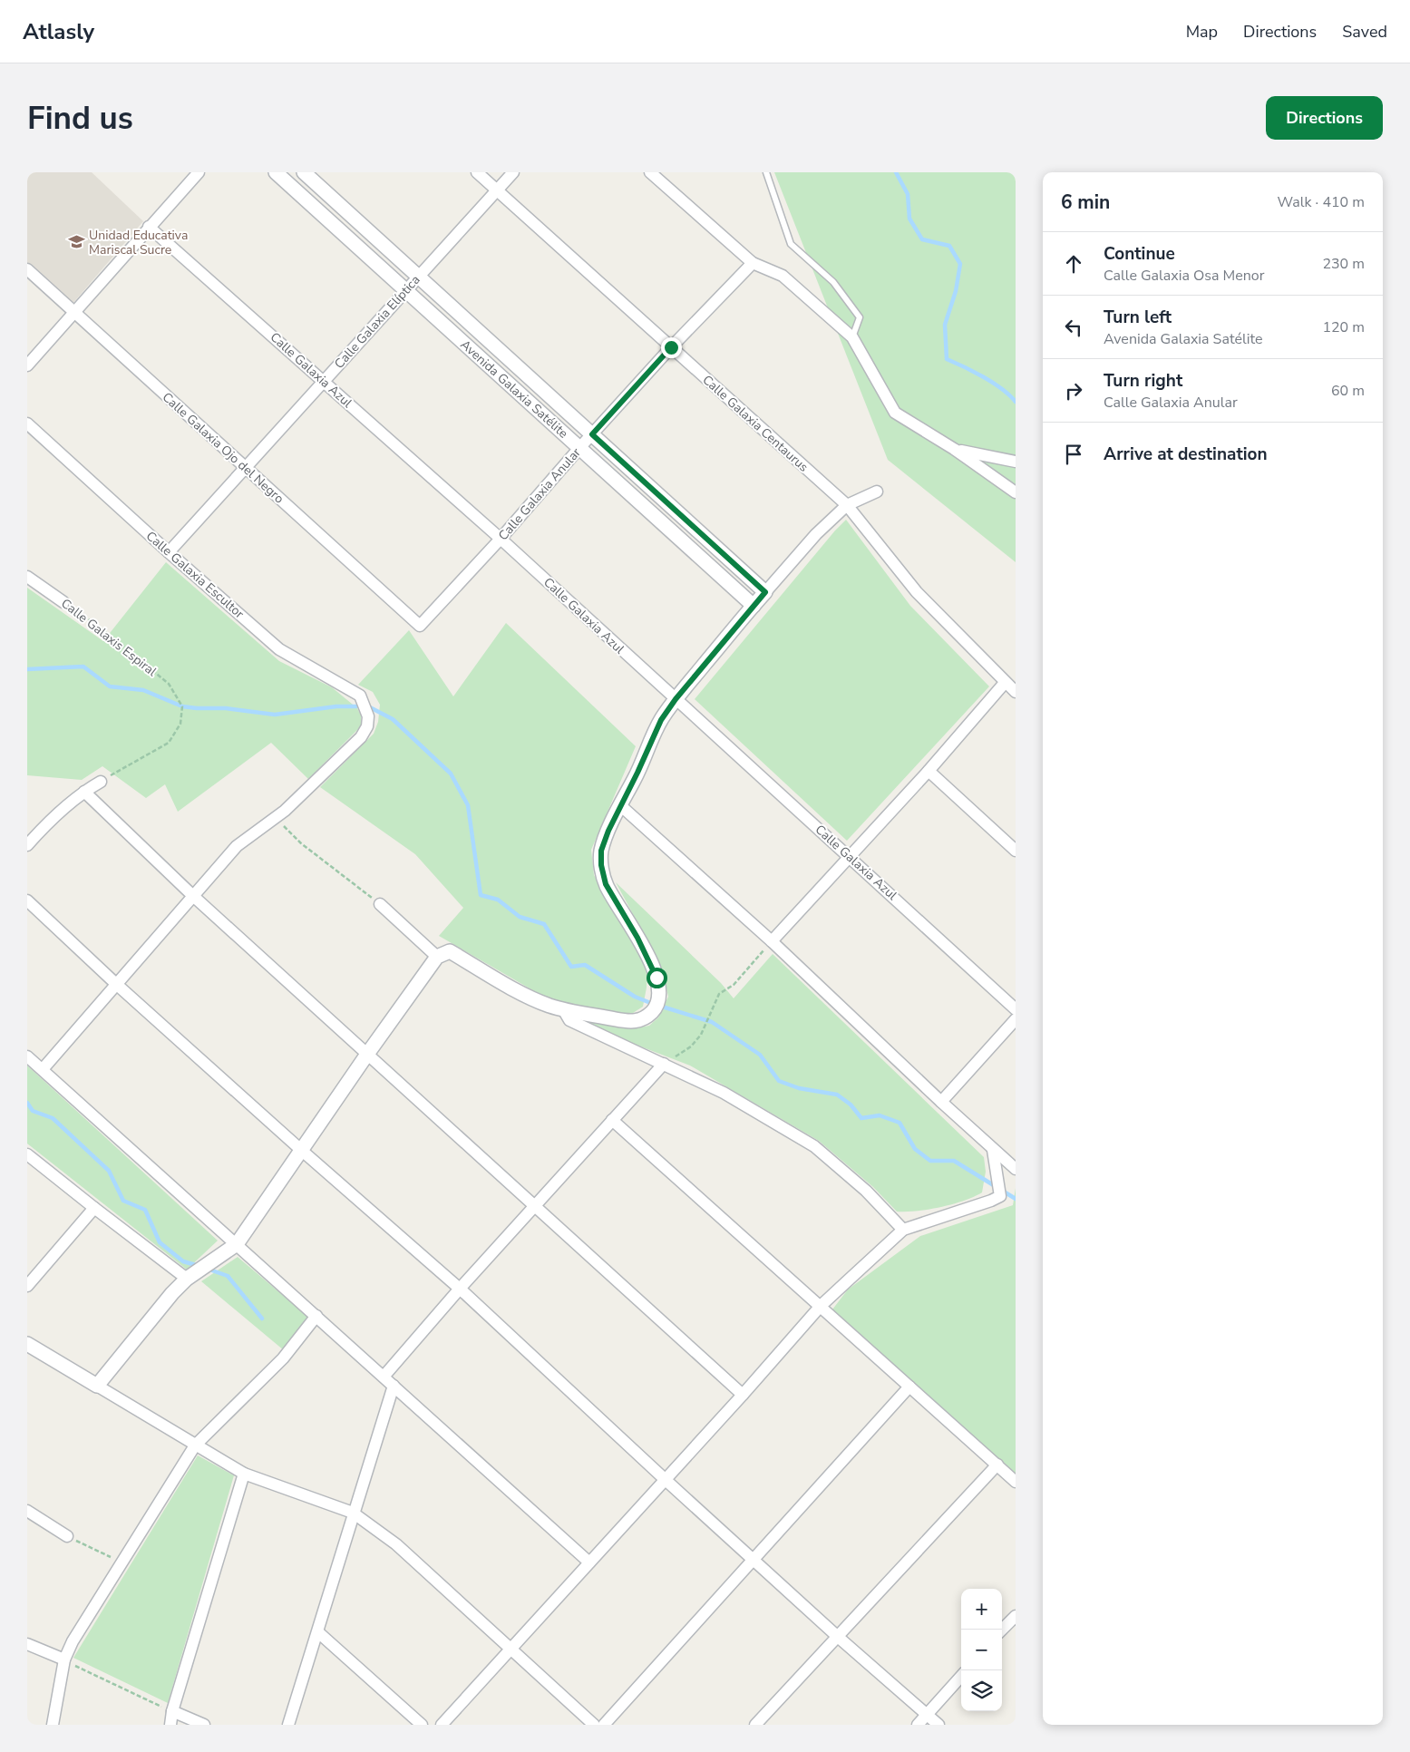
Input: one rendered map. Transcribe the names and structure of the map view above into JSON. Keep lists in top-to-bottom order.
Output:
{
  "streets": {
    "street": [
      "Calle Galaxia Elíptica",
      "Calle Galaxia Azul",
      "Avenida Galaxia Satélite",
      "Calle Galaxia Centaurus",
      "Calle Galaxia Ojo del Negro",
      "Calle Galaxia Anular",
      "Calle Galaxia Escultor",
      "Calle Galaxis Espiral"
    ]
  },
  "crossings": [
    ["Calle Galaxia Elíptica", "Calle Galaxia Azul"],
    ["Calle Galaxia Elíptica", "Avenida Galaxia Satélite"],
    ["Calle Galaxia Elíptica", "Calle Galaxia Centaurus"],
    ["Calle Galaxia Elíptica", "Calle Galaxia Ojo del Negro"],
    ["Calle Galaxia Elíptica", "Calle Galaxia Escultor"],
    ["Calle Galaxia Azul", "Calle Galaxia Anular"],
    ["Avenida Galaxia Satélite", "Calle Galaxia Anular"],
    ["Calle Galaxia Centaurus", "Calle Galaxia Anular"],
    ["Calle Galaxia Ojo del Negro", "Calle Galaxia Anular"]
  ],
  "places": {
    "school or university": ["Unidad Educativa Mariscal Sucre"]
  },
  "page": {
    "header": "Atlasly",
    "nav": ["Map", "Directions", "Saved"],
    "buttons": "Directions",
    "title": "Find us",
    "heading": ["6 min", "Walk · 410 m"],
    "list": [
      ["Continue", "Calle Galaxia Osa Menor", "230 m"],
      ["Turn left", "Avenida Galaxia Satélite", "120 m"],
      ["Turn right", "Calle Galaxia Anular", "60 m"],
      "Arrive at destination"
    ],
    "map_buttons": ["+", "−"]
  }
}
